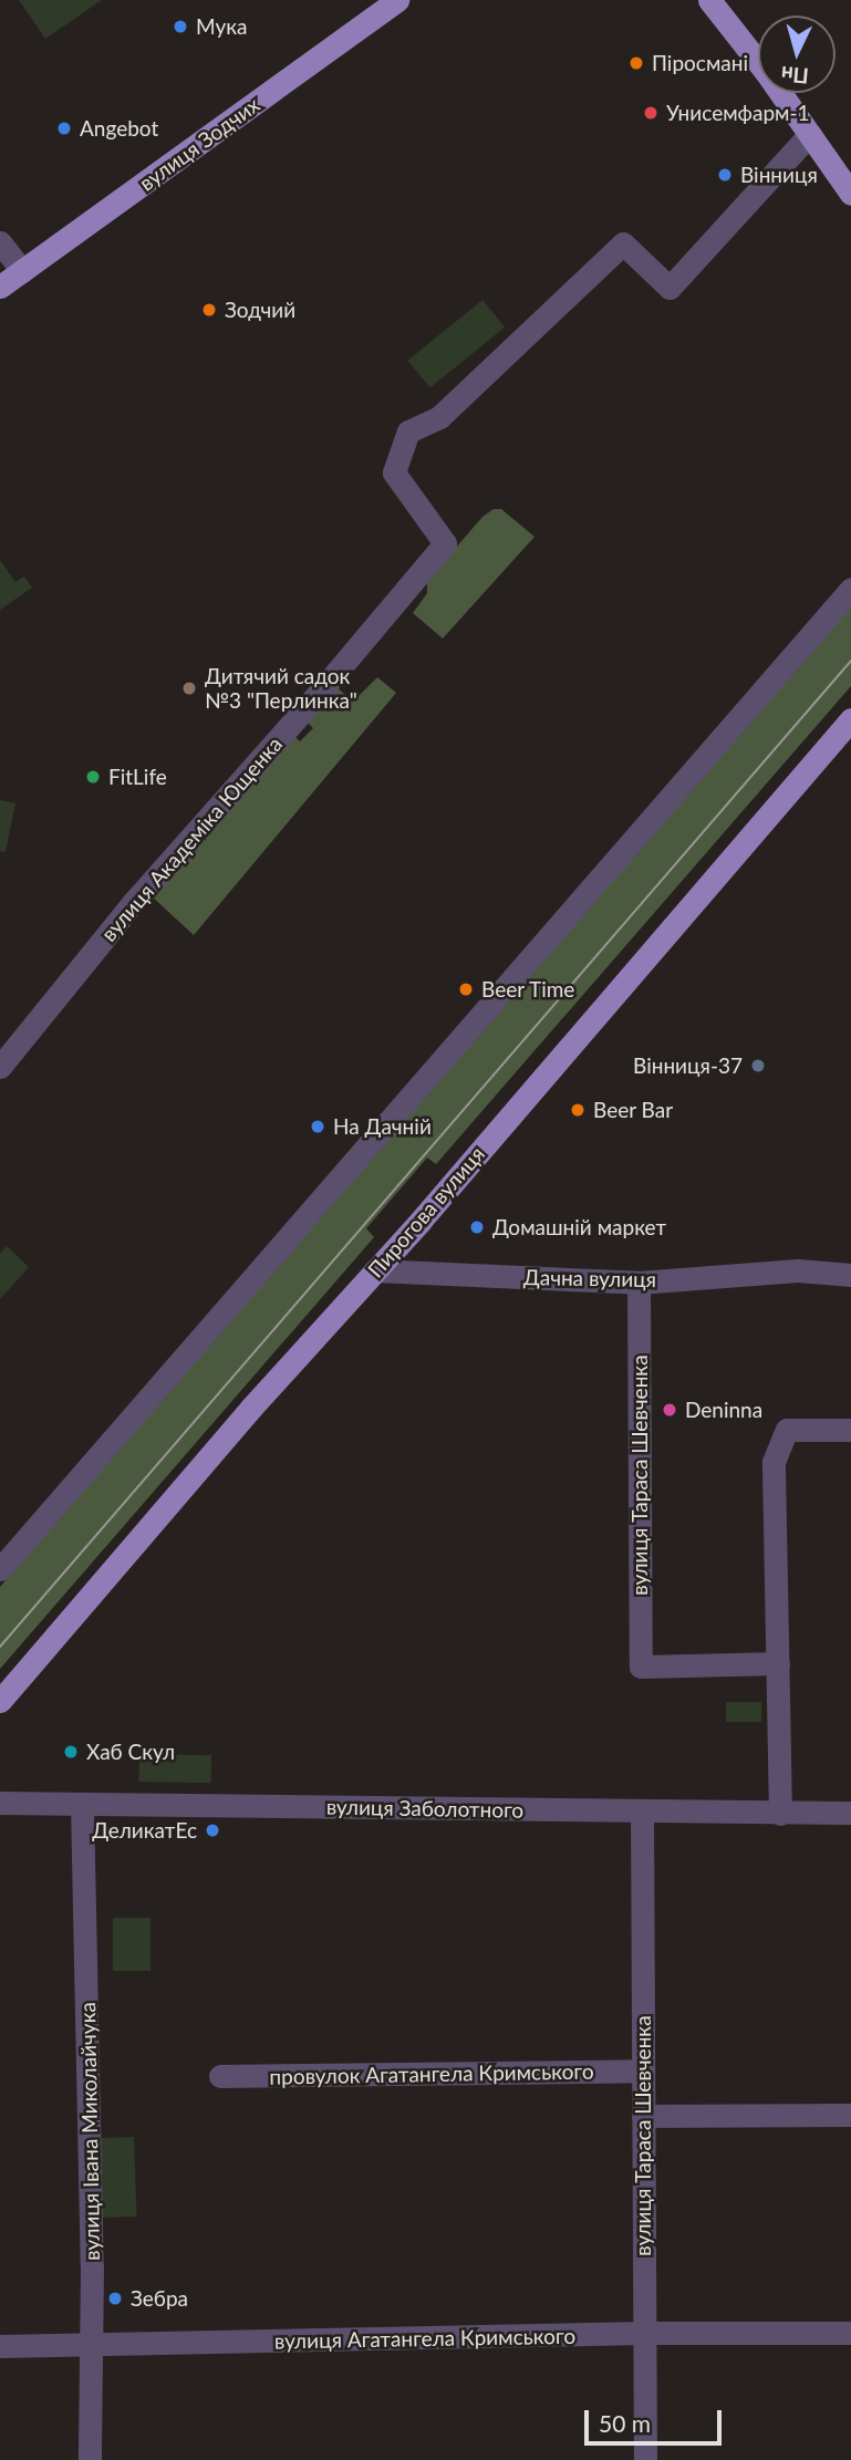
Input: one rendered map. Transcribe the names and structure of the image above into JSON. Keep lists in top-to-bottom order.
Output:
{
  "streets": {
    "main road": ["вулиця Зодчих", "Пирогова вулиця"],
    "street": [
      "вулиця Академіка Ющенка",
      "Дачна вулиця",
      "вулиця Тараса Шевченка",
      "вулиця Заболотного",
      "провулок Агатангела Кримського",
      "вулиця Івана Миколайчука",
      "вулиця Агатангела Кримського"
    ]
  },
  "crossings": [
    ["Пирогова вулиця", "Дачна вулиця"],
    ["Дачна вулиця", "вулиця Тараса Шевченка"],
    ["вулиця Тараса Шевченка", "вулиця Заболотного"],
    ["вулиця Тараса Шевченка", "провулок Агатангела Кримського"],
    ["вулиця Тараса Шевченка", "вулиця Агатангела Кримського"],
    ["вулиця Заболотного", "вулиця Івана Миколайчука"],
    ["вулиця Івана Миколайчука", "вулиця Агатангела Кримського"]
  ],
  "places": [
    "Мука",
    "Піросмані",
    "Унисемфарм-1",
    "Angebot",
    "Вінниця",
    "Зодчий",
    "Дитячий садок №3 \"Перлинка\"",
    "FitLife",
    "Beer Time",
    "Вінниця-37",
    "Beer Bar",
    "На Дачній",
    "Домашній маркет",
    "Deninna",
    "Хаб Скул",
    "ДеликатЕс",
    "Зебра"
  ],
  "scale_bar": "50 m",
  "north": "bottom"
}
